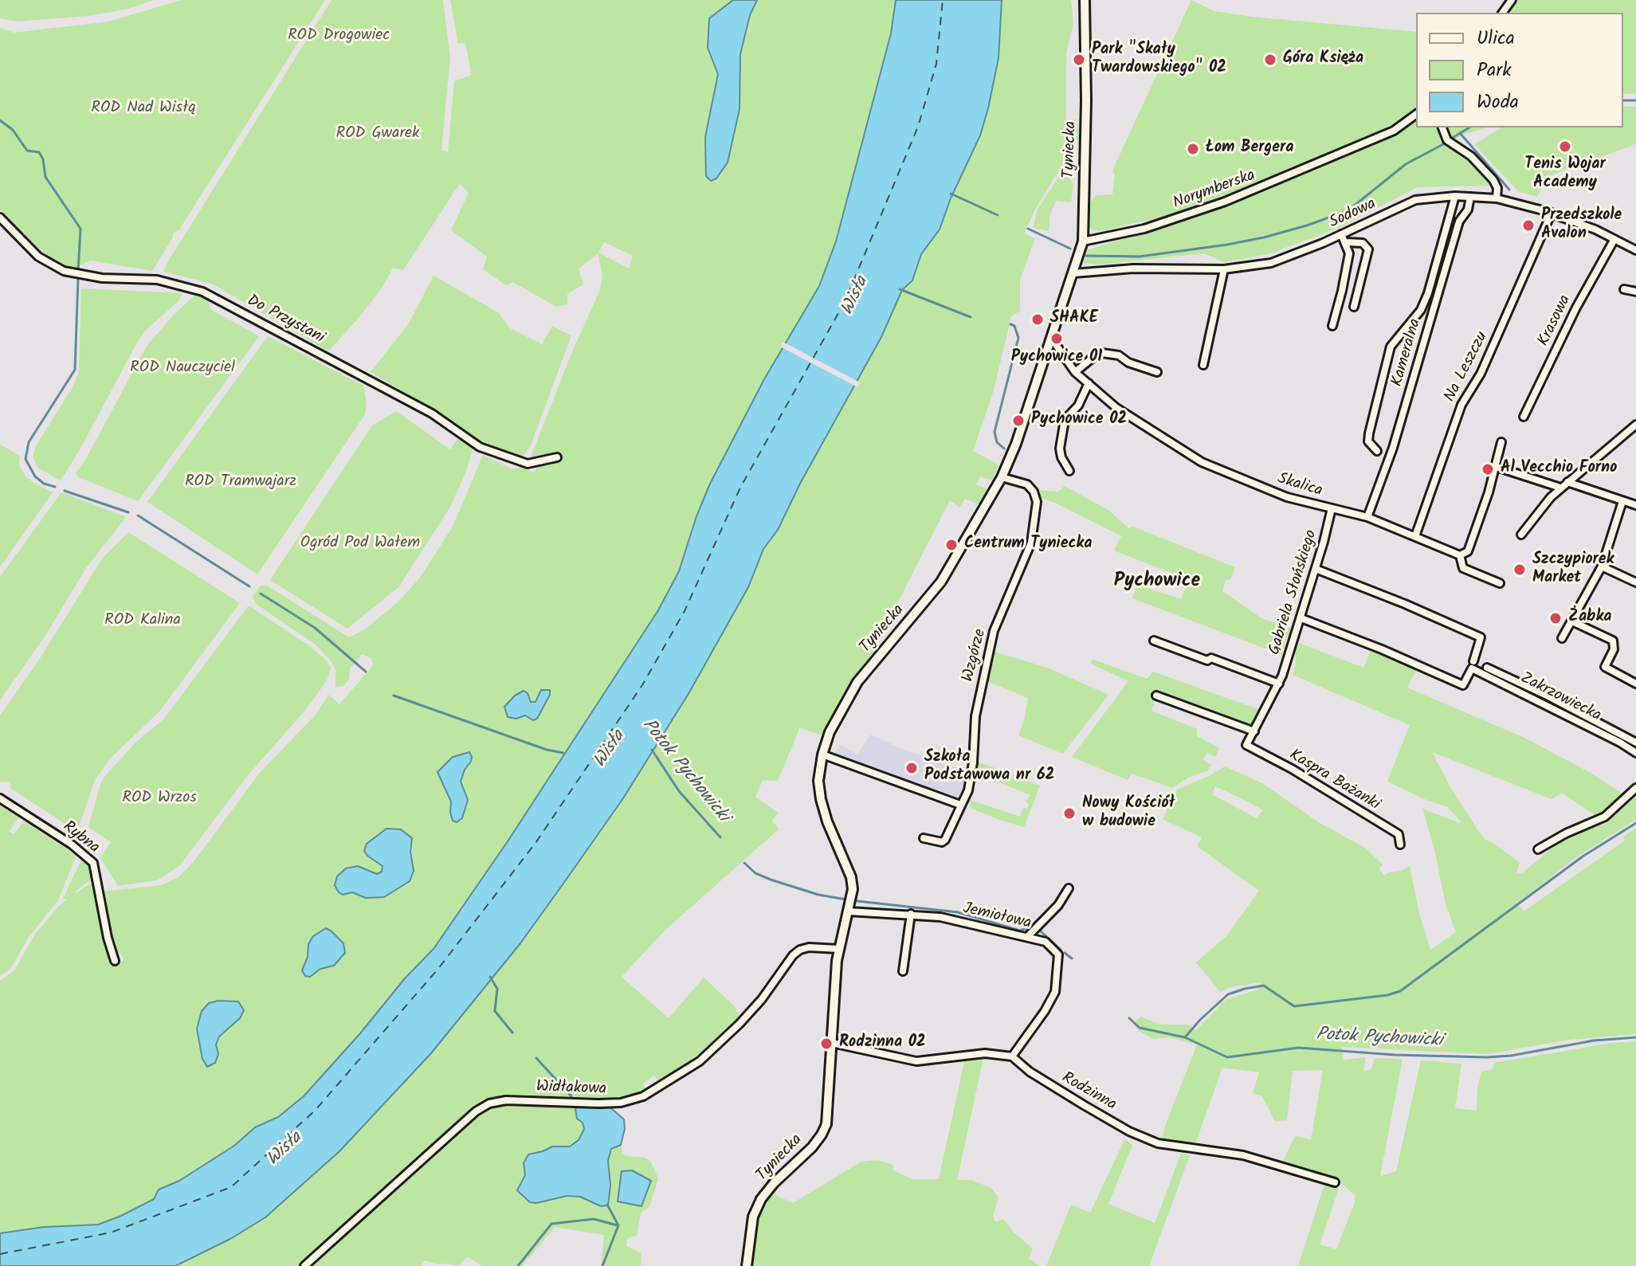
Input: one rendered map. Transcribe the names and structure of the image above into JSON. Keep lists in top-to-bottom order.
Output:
{
  "streets": {
    "street": [
      "Tyniecka",
      "Norymberska",
      "Sodowa",
      "Do Przystani",
      "Krasowa",
      "Kameralna",
      "Na Leszczu",
      "Skalica",
      "Gabriela Słońskiego",
      "Wzgórze",
      "Zakrzowiecka",
      "Kaspra Bażanki",
      "Rybna",
      "Jemiołowa",
      "Widłakowa",
      "Rodzinna"
    ]
  },
  "crossings": [
    ["Tyniecka", "Norymberska"],
    ["Tyniecka", "Sodowa"],
    ["Tyniecka", "Skalica"],
    ["Tyniecka", "Wzgórze"],
    ["Tyniecka", "Jemiołowa"],
    ["Tyniecka", "Widłakowa"],
    ["Sodowa", "Krasowa"],
    ["Sodowa", "Kameralna"],
    ["Sodowa", "Na Leszczu"],
    ["Kameralna", "Skalica"],
    ["Na Leszczu", "Skalica"],
    ["Skalica", "Gabriela Słońskiego"],
    ["Gabriela Słońskiego", "Kaspra Bażanki"],
    ["Jemiołowa", "Rodzinna"]
  ],
  "districts": ["Pychowice"],
  "water": ["Wisła", "Potok Pychowicki"],
  "parks": [
    "ROD Drogowiec",
    "ROD Nad Wisłą",
    "ROD Gwarek",
    "ROD Nauczyciel",
    "ROD Tramwajarz",
    "Ogród Pod Wałem",
    "ROD Kalina",
    "ROD Wrzos"
  ],
  "places": [
    "Park \"Skały Twardowskiego\" 02",
    "Góra Księża",
    "Tenis Wojar Academy",
    "Łom Bergera",
    "Przedszkole Avalon",
    "SHAKE",
    "Pychowice 01",
    "Pychowice 02",
    "Al Vecchio Forno",
    "Centrum Tyniecka",
    "Szczypiorek Market",
    "Żabka",
    "Szkoła Podstawowa nr 62",
    "Nowy Kościół w budowie",
    "Rodzinna 02"
  ],
  "legend": ["Ulica", "Park", "Woda"]
}
